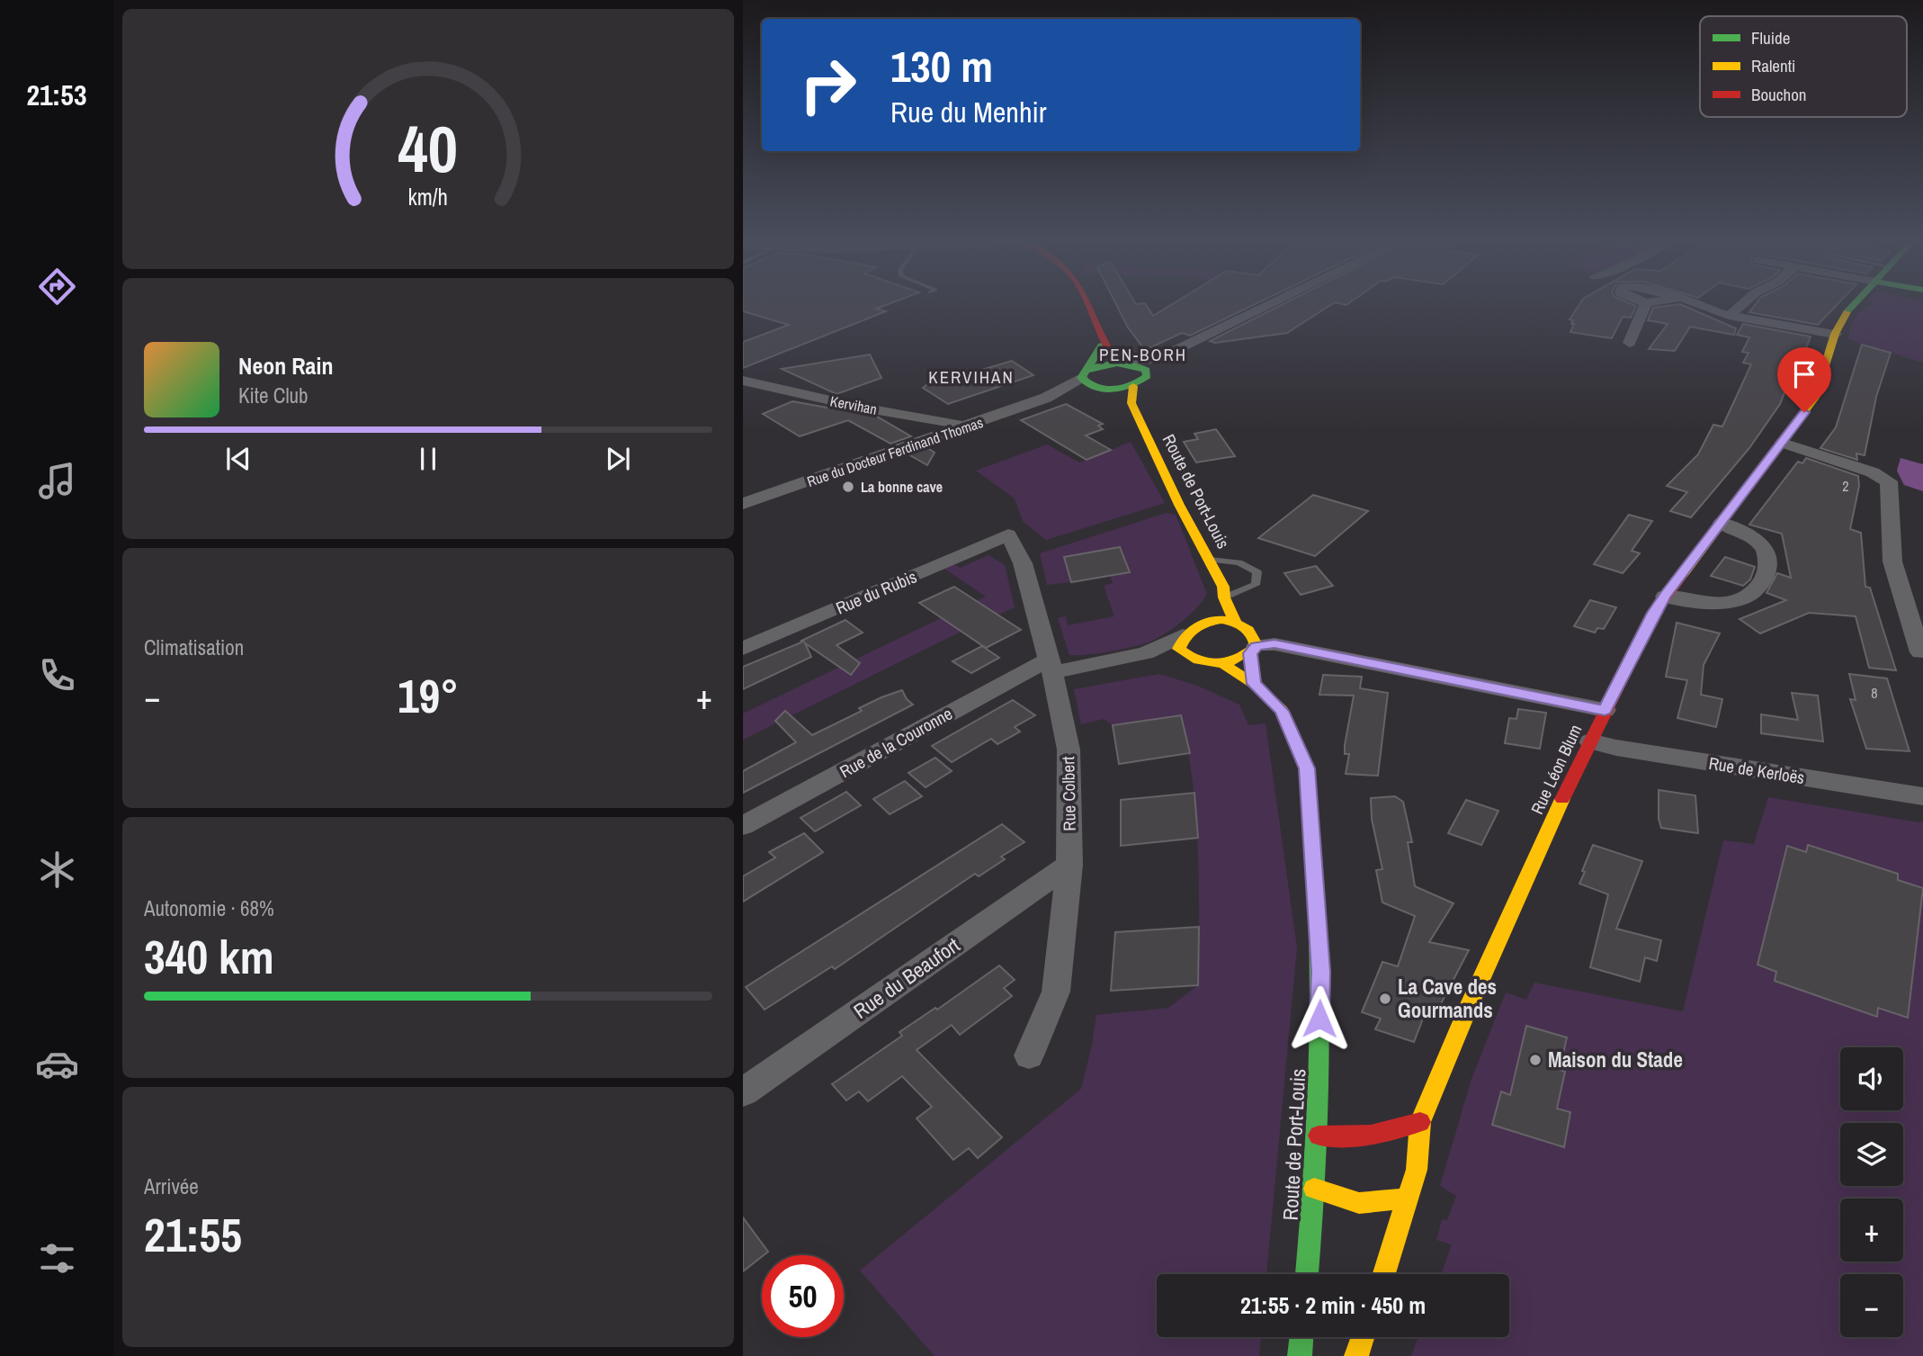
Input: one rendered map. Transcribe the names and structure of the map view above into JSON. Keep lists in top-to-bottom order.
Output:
{
  "streets": {
    "main road": ["Route de Port-Louis", "Rue Léon Blum"],
    "street": [
      "Kervihan",
      "Rue du Docteur Ferdinand Thomas",
      "Rue du Rubis",
      "Rue de la Couronne",
      "Rue de Kerloës",
      "Rue Colbert",
      "Rue du Beaufort"
    ]
  },
  "crossings": [
    ["Kervihan", "Rue du Docteur Ferdinand Thomas"],
    ["Rue du Rubis", "Rue Colbert"],
    ["Rue de la Couronne", "Rue Colbert"],
    ["Rue Léon Blum", "Rue de Kerloës"],
    ["Rue Colbert", "Rue du Beaufort"]
  ],
  "districts": ["PEN-BORH", "KERVIHAN"],
  "places": ["La bonne cave", "La Cave des Gourmands", "Maison du Stade"],
  "house_numbers": ["2", "8"],
  "legend": ["Fluide", "Ralenti", "Bouchon"],
  "page": {
    "tabs": "21:53",
    "turn": ["130 m", "Rue du Menhir"],
    "song": ["Neon Rain", "Kite Club"],
    "tile": [
      "Climatisation",
      ["Autonomie · 68%", "340 km"],
      ["Arrivée", "21:55"]
    ],
    "heat": ["−", "19°", "+"],
    "map_buttons": ["+", "−"],
    "limit": "50",
    "trip": "21:55 · 2 min · 450 m",
    "gauge": ["40", "km/h"]
  }
}
